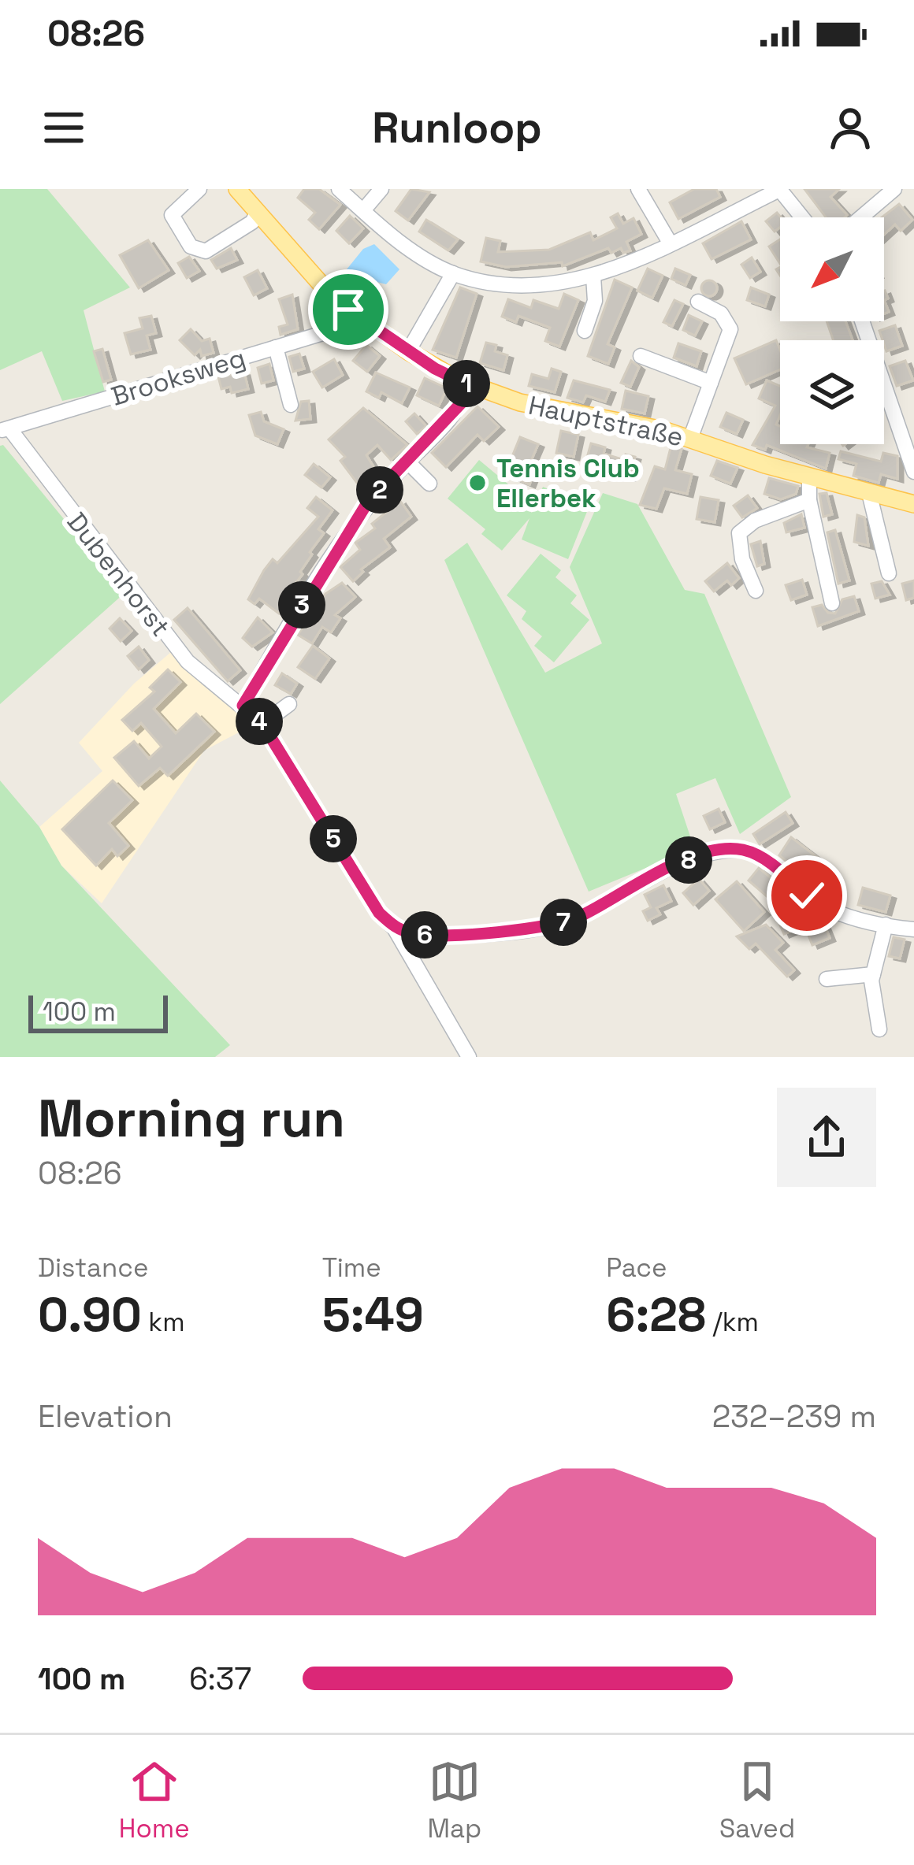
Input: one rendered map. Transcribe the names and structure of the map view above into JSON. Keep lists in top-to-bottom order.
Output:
{
  "streets": {
    "main road": ["Hauptstraße"],
    "street": ["Brooksweg", "Dubenhorst"]
  },
  "crossings": [
    ["Brooksweg", "Hauptstraße"],
    ["Brooksweg", "Dubenhorst"]
  ],
  "places": ["Tennis Club Ellerbek"],
  "scale_bar": "100 m",
  "north": "bottom left",
  "page": {
    "status": "08:26",
    "header": "Runloop",
    "pins": [
      "1",
      "2",
      "3",
      "4",
      "5",
      "8",
      "7",
      "6"
    ],
    "scale": "100 m",
    "heading": ["Morning run", "08:26"],
    "stats": [
      ["Distance", "0.90 km"],
      ["Time", "5:49"],
      ["Pace", "6:28 /km"]
    ],
    "chart": ["Elevation", "232–239 m"],
    "list": [
      {
        "name": "100 m",
        "note": "6:37"
      }
    ],
    "tabs": ["Home", "Map", "Saved"]
  }
}
